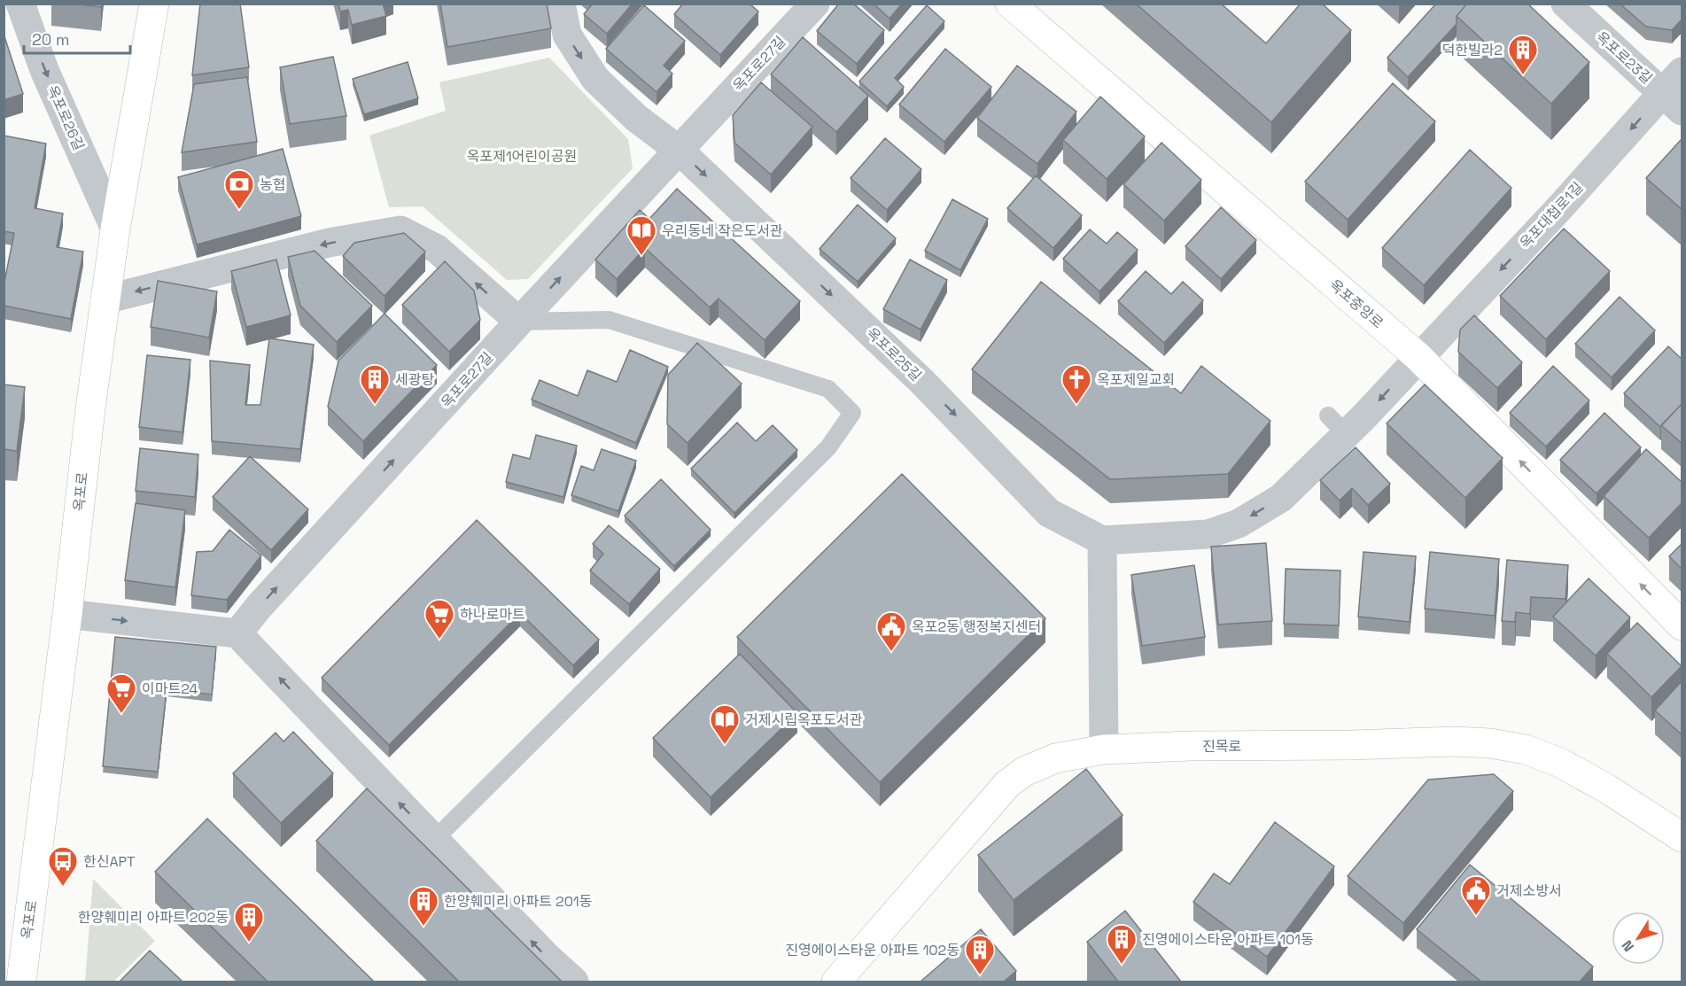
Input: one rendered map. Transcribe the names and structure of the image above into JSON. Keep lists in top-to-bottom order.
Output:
{
  "streets": {
    "street": [
      "옥포로23길",
      "옥포로27길",
      "옥포로26길",
      "옥포대첩로1길",
      "옥포중앙로",
      "옥포로25길",
      "옥포로",
      "진목로"
    ]
  },
  "crossings": [
    ["옥포로23길", "옥포대첩로1길"],
    ["옥포로27길", "옥포로25길"],
    ["옥포로26길", "옥포로"],
    ["옥포대첩로1길", "옥포중앙로"],
    ["옥포대첩로1길", "옥포로25길"]
  ],
  "one_way": [
    "옥포로27길",
    "옥포로26길",
    "옥포대첩로1길",
    "옥포중앙로",
    "옥포로25길"
  ],
  "parks": ["옥포제1어린이공원"],
  "places": {
    "building": [
      "덕한빌라2",
      "세광탕",
      "한양훼미리 아파트 201동",
      "한양훼미리 아파트 202동",
      "진영에이스타운 아파트 101동",
      "진영에이스타운 아파트 102동"
    ],
    "bank": ["농협"],
    "library": ["우리동네 작은도서관", "거제시립옥포도서관"],
    "church": ["옥포제일교회"],
    "supermarket": ["하나로마트", "이마트24"],
    "public building": ["옥포2동 행정복지센터", "거제소방서"],
    "bus stop": ["한신APT"]
  },
  "scale_bar": "20 m",
  "north": "bottom left"
}
